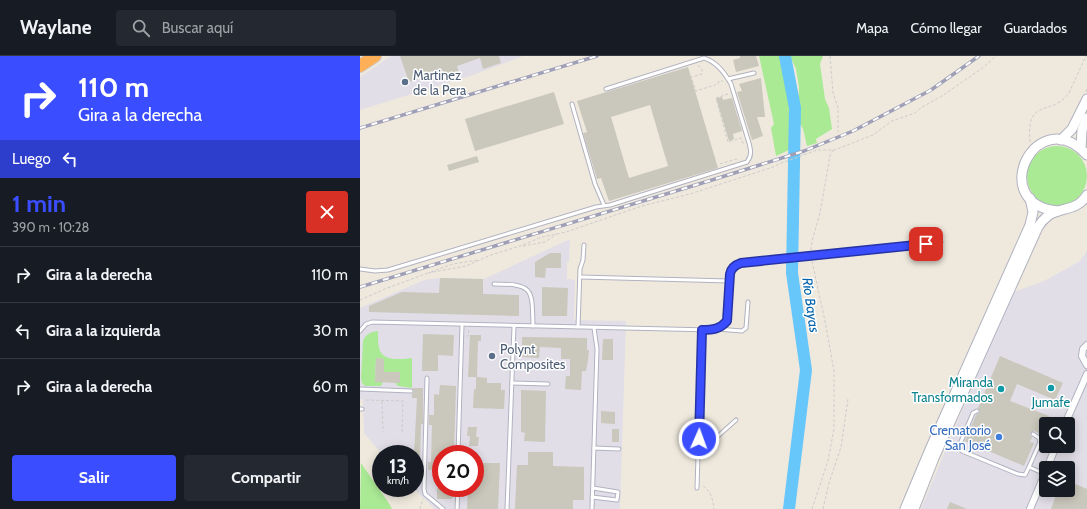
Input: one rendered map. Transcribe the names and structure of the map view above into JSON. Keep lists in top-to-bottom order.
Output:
{
  "water": ["Río Bayas"],
  "places": [
    "Martinez de la Pera",
    "Polynt Composites",
    "Jumafe",
    "Miranda Transformados",
    "Crematorio San José"
  ],
  "page": {
    "header": "Waylane",
    "search": "Buscar aquí",
    "nav": ["Mapa", "Cómo llegar", "Guardados"],
    "turn": ["110 m", "Gira a la derecha"],
    "then": "Luego",
    "heading": ["1 min", "390 m · 10:28"],
    "list": [
      {
        "name": "Gira a la derecha",
        "value": "110 m"
      },
      {
        "name": "Gira a la izquierda",
        "value": "30 m"
      },
      {
        "name": "Gira a la derecha",
        "value": "60 m"
      }
    ],
    "speed": "13 km/h",
    "limit": "20",
    "buttons": ["Salir", "Compartir"]
  }
}
